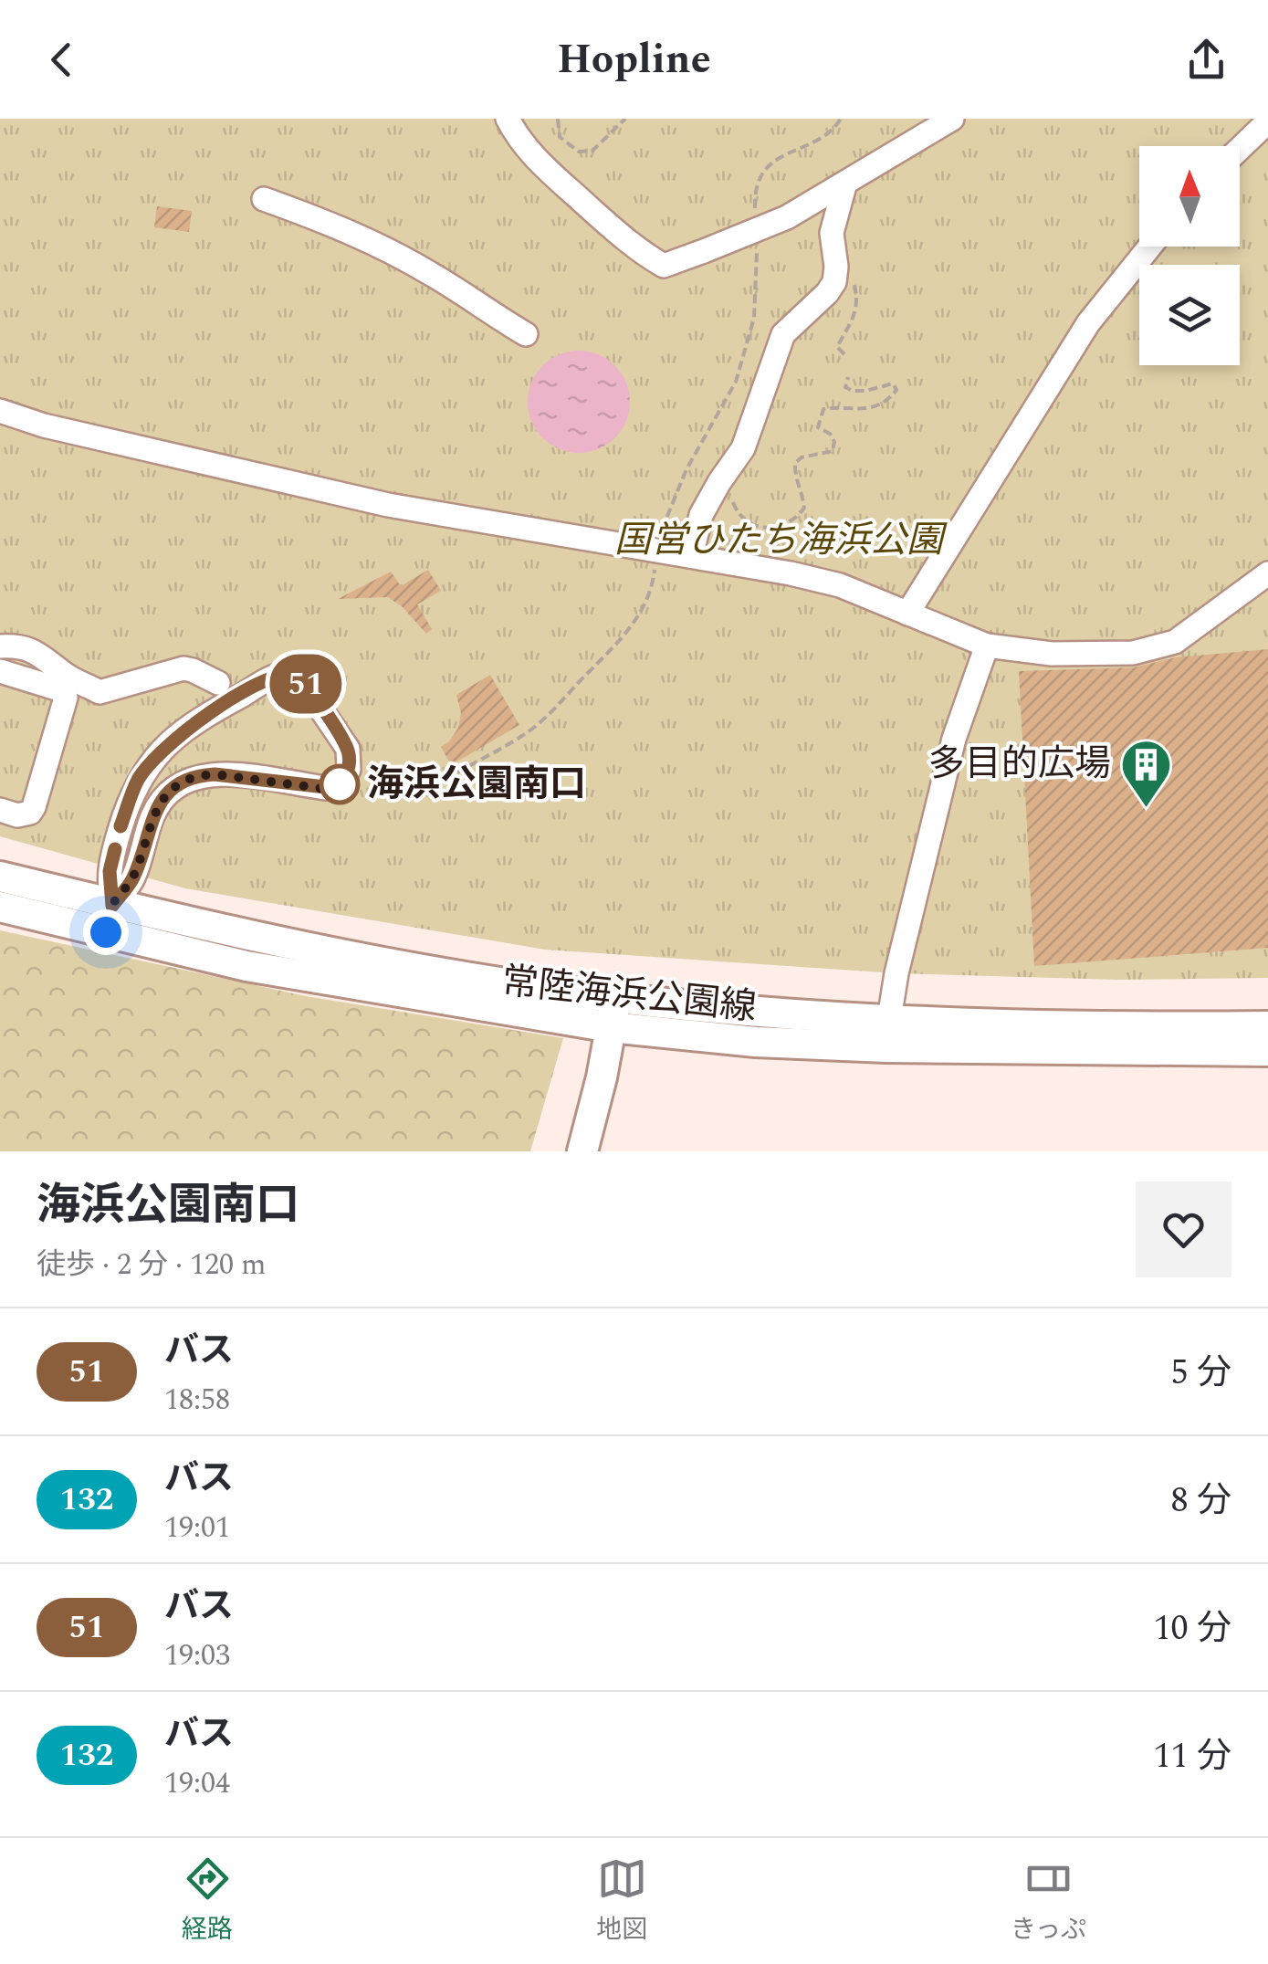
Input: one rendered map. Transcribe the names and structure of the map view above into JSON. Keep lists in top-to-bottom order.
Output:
{
  "streets": {
    "main road": ["常陸海浜公園線"]
  },
  "parks": ["国営ひたち海浜公園"],
  "places": {
    "other": ["海浜公園南口"],
    "building": ["多目的広場"]
  },
  "lines": ["bus line 51"],
  "north": "top",
  "page": {
    "header": "Hopline",
    "on_map": "51",
    "heading": ["海浜公園南口", "徒歩 · 2 分 · 120 m"],
    "list": [
      {
        "mark": "51",
        "name": "バス",
        "note": "18:58",
        "value": "5 分"
      },
      {
        "mark": "132",
        "name": "バス",
        "note": "19:01",
        "value": "8 分"
      },
      {
        "mark": "51",
        "name": "バス",
        "note": "19:03",
        "value": "10 分"
      },
      {
        "mark": "132",
        "name": "バス",
        "note": "19:04",
        "value": "11 分"
      }
    ],
    "tabs": ["経路", "地図", "きっぷ"]
  }
}
